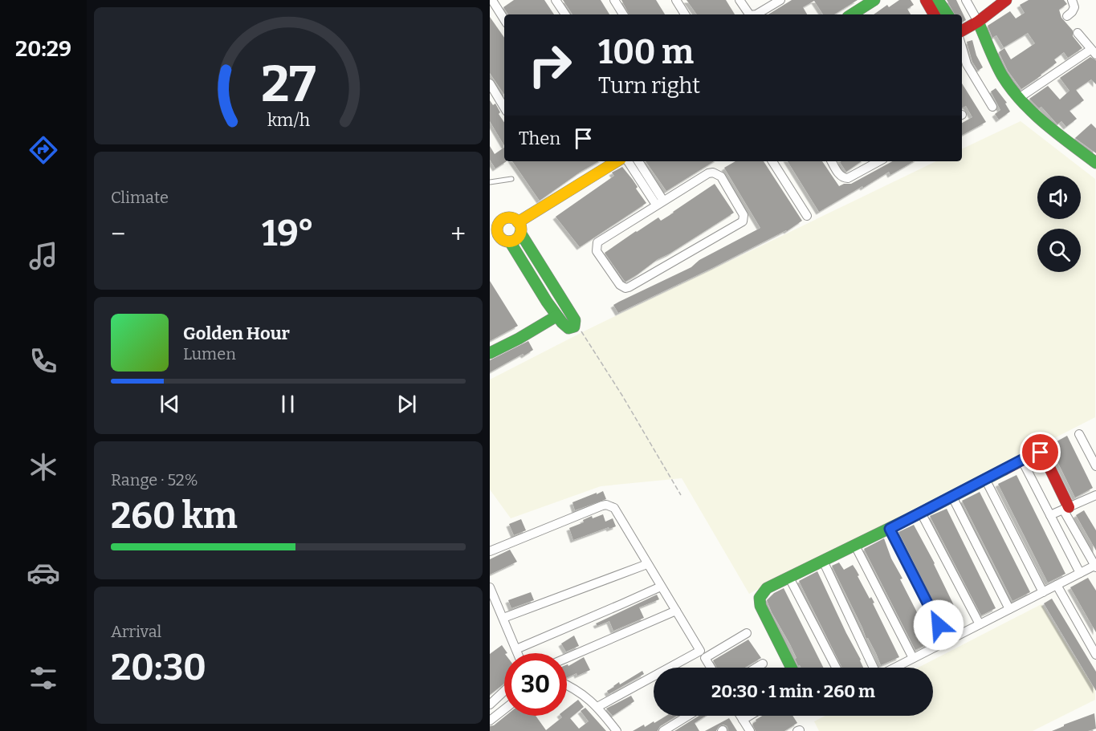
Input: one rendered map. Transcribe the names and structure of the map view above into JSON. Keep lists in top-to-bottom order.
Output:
{
  "page": {
    "tabs": "20:29",
    "turn": ["100 m", "Turn right"],
    "then": "Then",
    "tile": [
      "Climate",
      ["Range · 52%", "260 km"],
      ["Arrival", "20:30"]
    ],
    "heat": ["−", "19°", "+"],
    "song": ["Golden Hour", "Lumen"],
    "limit": "30",
    "trip": "20:30 · 1 min · 260 m",
    "gauge": ["27", "km/h"]
  }
}
